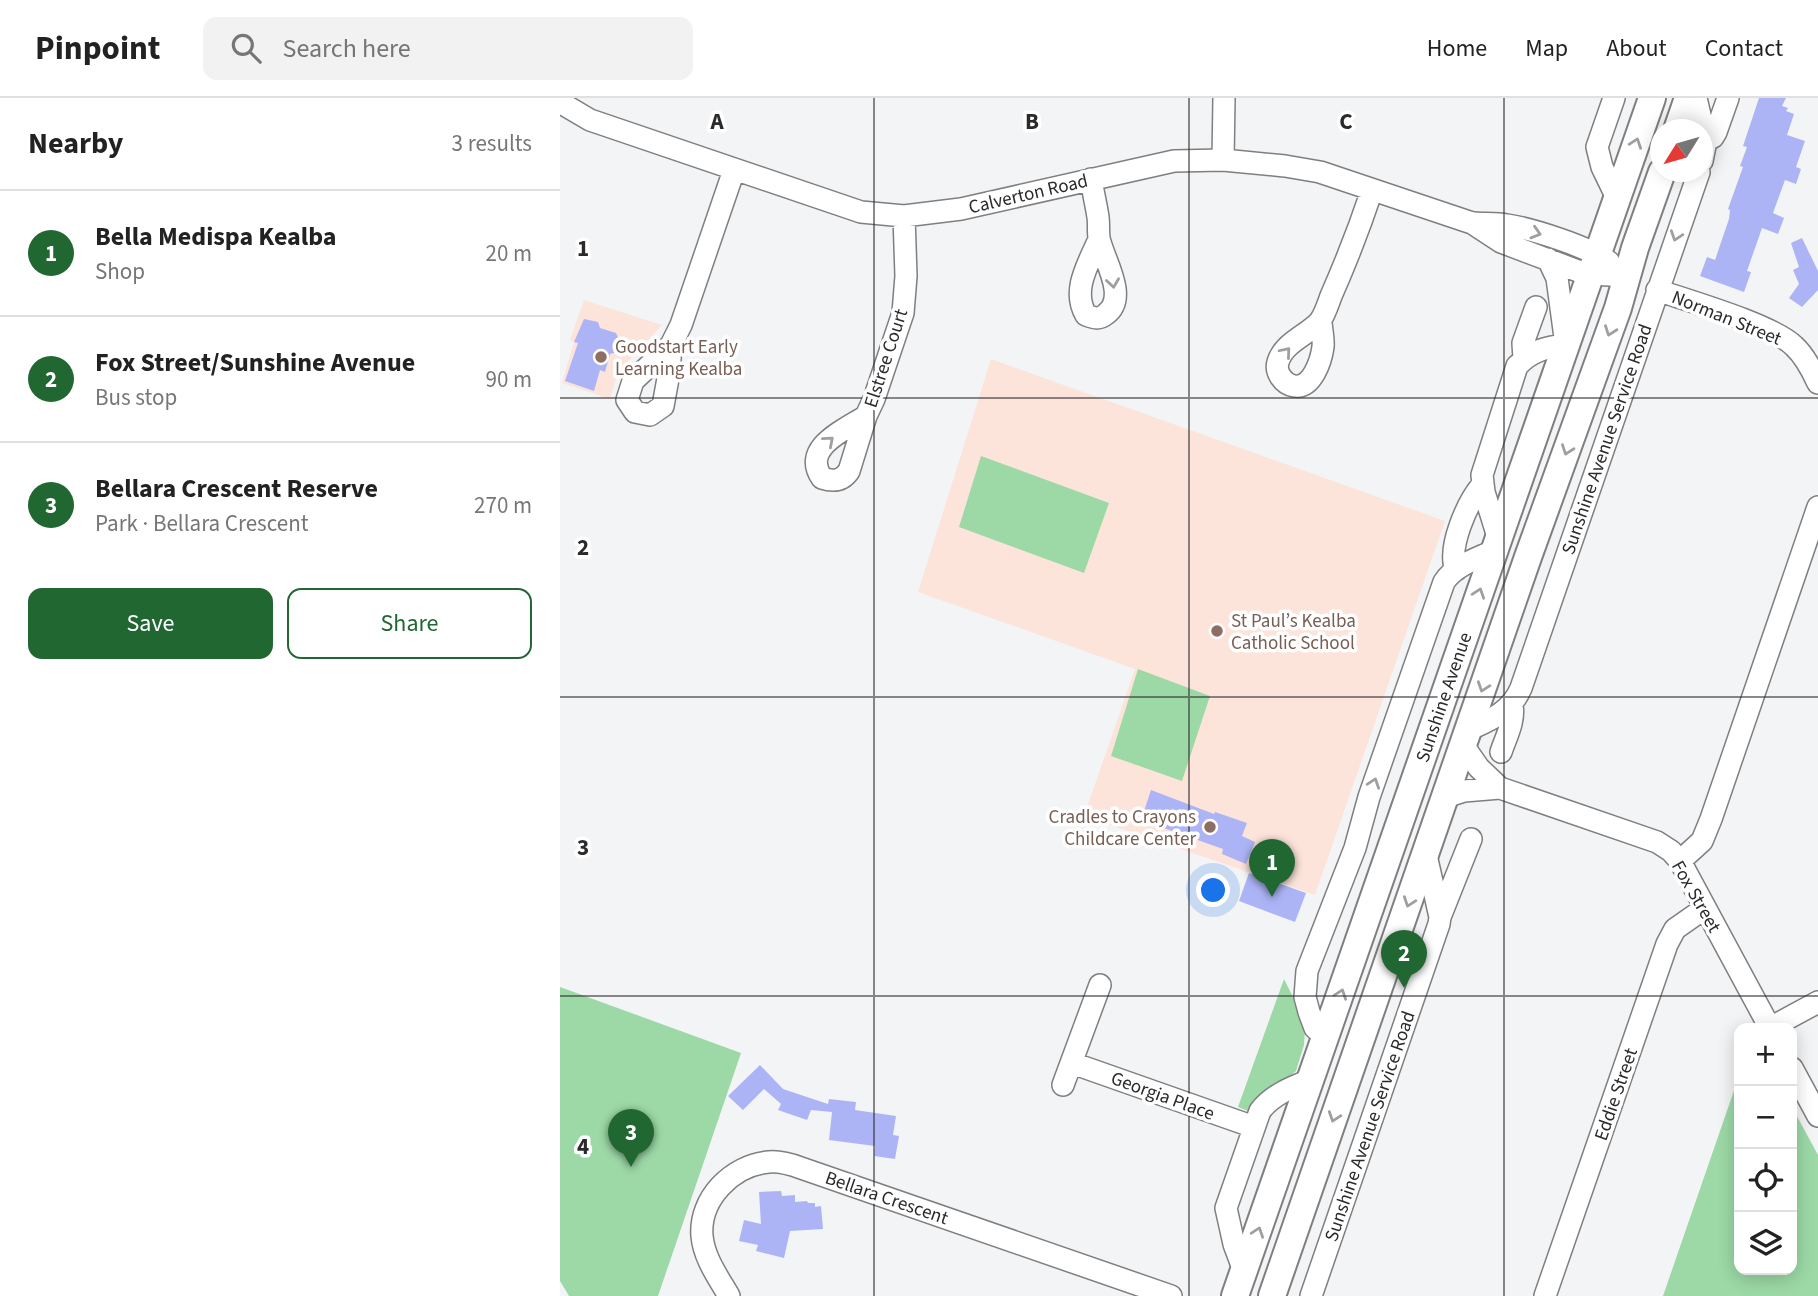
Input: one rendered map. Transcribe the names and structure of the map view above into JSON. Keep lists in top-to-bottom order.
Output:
{
  "streets": {
    "main road": ["Sunshine Avenue"],
    "street": [
      "Calverton Road",
      "Norman Street",
      "Elstree Court",
      "Sunshine Avenue Service Road",
      "Fox Street",
      "Eddie Street",
      "Georgia Place",
      "Bellara Crescent"
    ]
  },
  "crossings": [
    ["Calverton Road", "Elstree Court"],
    ["Calverton Road", "Sunshine Avenue"],
    ["Norman Street", "Sunshine Avenue Service Road"],
    ["Sunshine Avenue", "Fox Street"],
    ["Fox Street", "Eddie Street"]
  ],
  "places": ["Goodstart Early Learning Kealba", "St Paul’s Kealba Catholic School", "Cradles to Crayons Childcare Center"],
  "north": "bottom left",
  "page": {
    "header": "Pinpoint",
    "search": "Search here",
    "nav": [
      "Home",
      "Map",
      "About",
      "Contact"
    ],
    "heading": ["Nearby", "3 results"],
    "list": [
      {
        "mark": "1",
        "name": "Bella Medispa Kealba",
        "note": "Shop",
        "value": "20 m"
      },
      {
        "mark": "2",
        "name": "Fox Street/Sunshine Avenue",
        "note": "Bus stop",
        "value": "90 m"
      },
      {
        "mark": "3",
        "name": "Bellara Crescent Reserve",
        "note": "Park · Bellara Crescent",
        "value": "270 m"
      }
    ],
    "buttons": ["Save", "Share"],
    "pins": ["1", "2", "3"],
    "map_buttons": ["+", "−"]
  },
  "grid": {
    "columns": ["A", "B", "C"],
    "rows": [
      "1",
      "2",
      "3",
      "4"
    ]
  }
}
